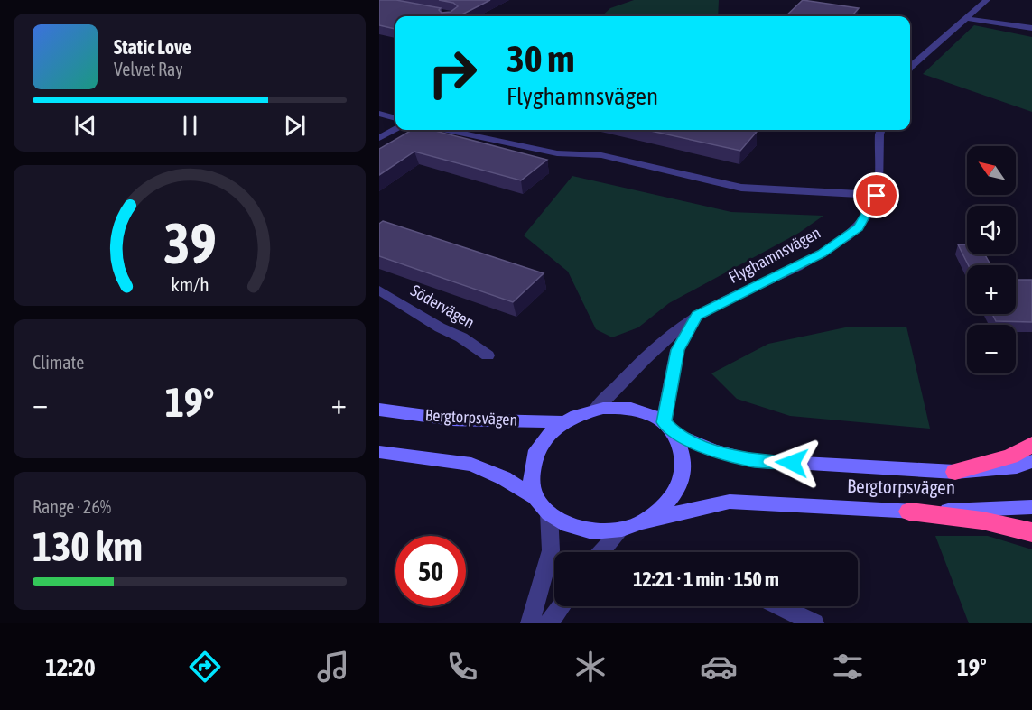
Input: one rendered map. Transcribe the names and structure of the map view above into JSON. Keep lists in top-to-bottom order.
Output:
{
  "streets": {
    "main road": ["Bergtorpsvägen"],
    "street": ["Flyghamnsvägen", "Södervägen"]
  },
  "crossings": [
    ["Flyghamnsvägen", "Bergtorpsvägen"]
  ],
  "north": "top left",
  "page": {
    "turn": ["30 m", "Flyghamnsvägen"],
    "song": ["Static Love", "Velvet Ray"],
    "map_buttons": ["+", "−"],
    "tile": [
      "Climate",
      ["Range · 26%", "130 km"]
    ],
    "heat": ["−", "19°", "+"],
    "limit": "50",
    "trip": "12:21 · 1 min · 150 m",
    "tabs": ["12:20", "19°"],
    "gauge": ["39", "km/h"]
  }
}
